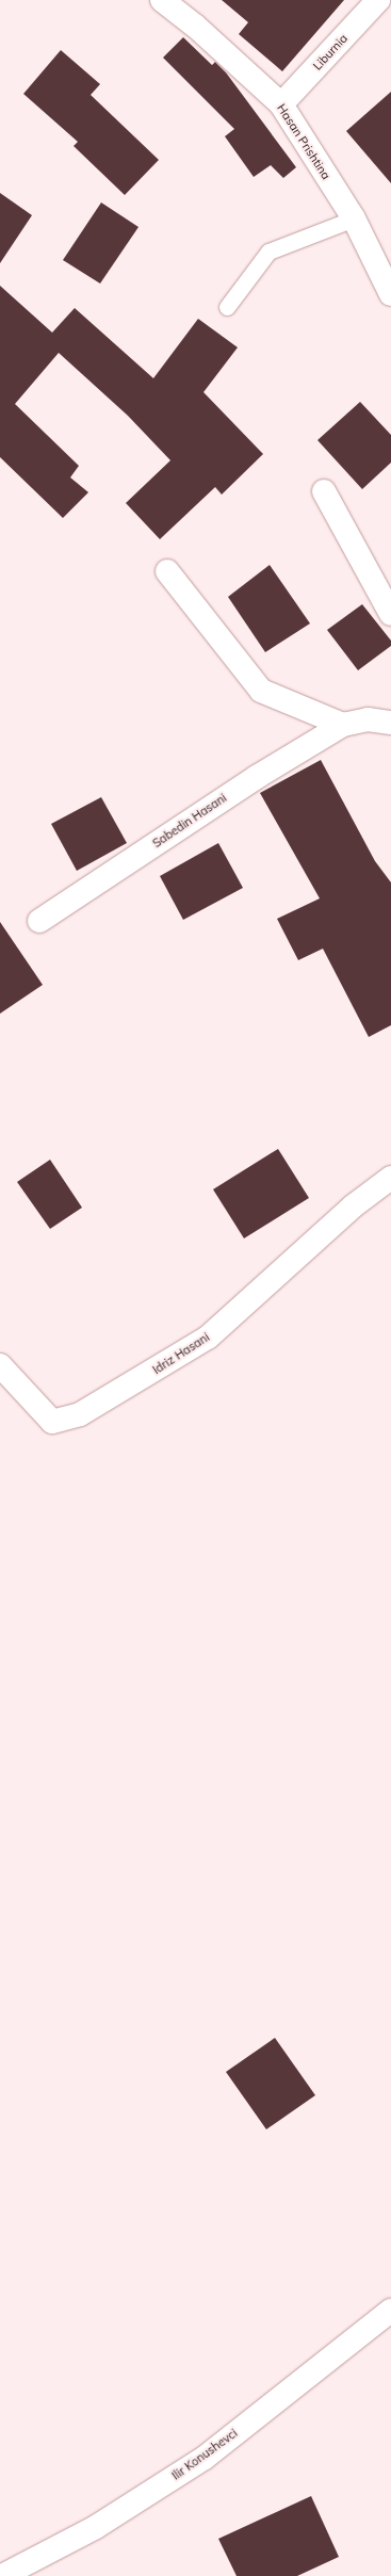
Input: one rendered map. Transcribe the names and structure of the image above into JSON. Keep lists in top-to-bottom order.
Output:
{
  "streets": {
    "street": [
      "Liburnia",
      "Hasan Prishtina",
      "Sabedin Hasani",
      "Idriz Hasani",
      "Ilir Konushevci"
    ]
  },
  "crossings": [
    ["Liburnia", "Hasan Prishtina"]
  ]
}
